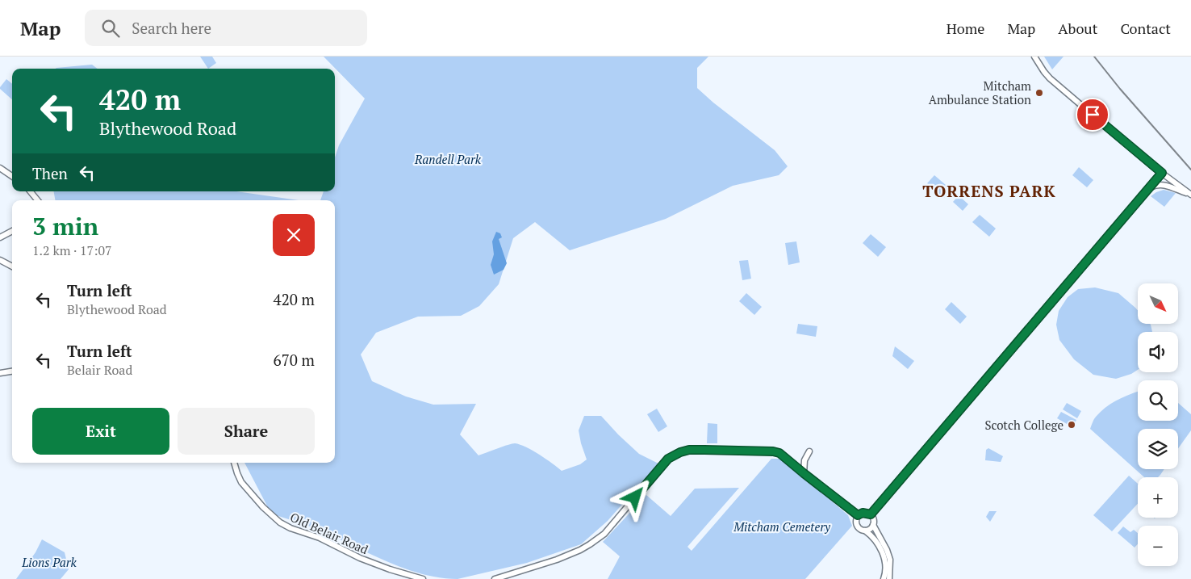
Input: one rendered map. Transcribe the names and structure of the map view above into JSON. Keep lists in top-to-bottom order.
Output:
{
  "streets": {
    "main road": ["Old Belair Road"]
  },
  "districts": ["TORRENS PARK"],
  "parks": ["Randell Park", "Mitcham Cemetery", "Lions Park"],
  "places": ["Mitcham Ambulance Station", "Scotch College"],
  "north": "bottom right",
  "page": {
    "header": "Map",
    "search": "Search here",
    "nav": [
      "Home",
      "Map",
      "About",
      "Contact"
    ],
    "turn": ["420 m", "Blythewood Road"],
    "then": "Then",
    "heading": ["3 min", "1.2 km · 17:07"],
    "list": [
      {
        "name": "Turn left",
        "note": "Blythewood Road",
        "value": "420 m"
      },
      {
        "name": "Turn left",
        "note": "Belair Road",
        "value": "670 m"
      }
    ],
    "map_buttons": ["+", "−"],
    "buttons": ["Exit", "Share"]
  }
}
